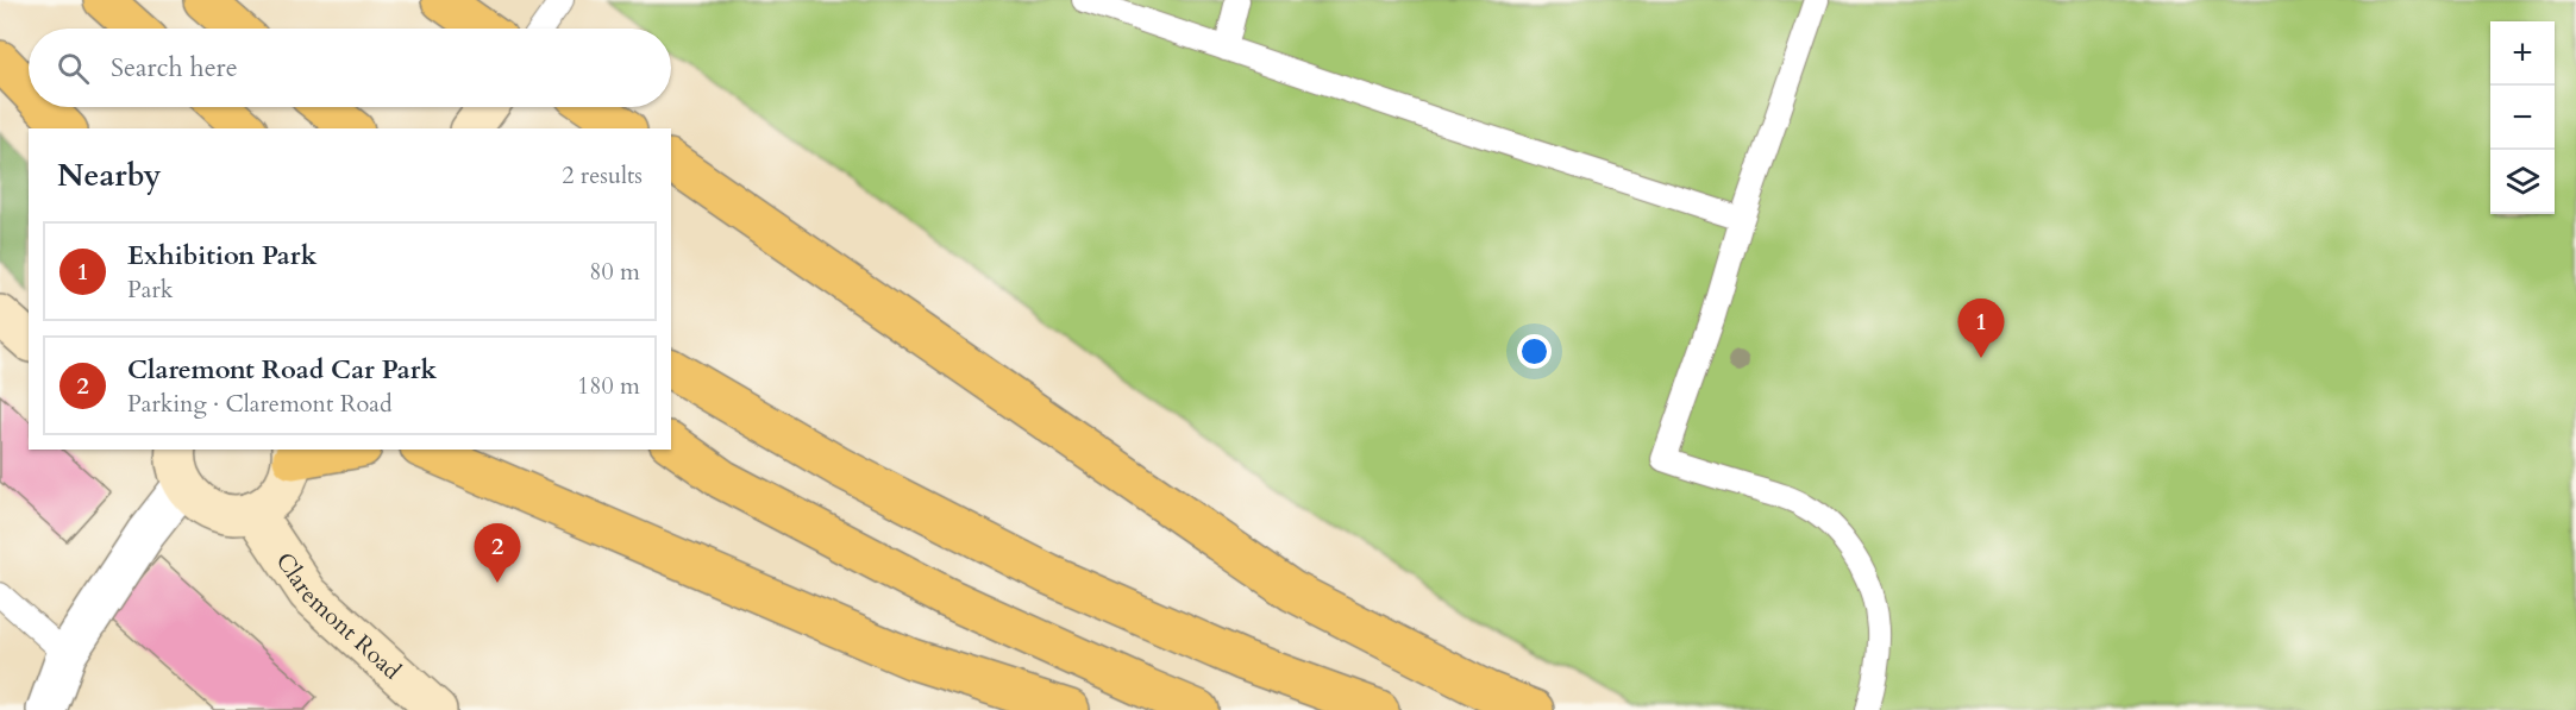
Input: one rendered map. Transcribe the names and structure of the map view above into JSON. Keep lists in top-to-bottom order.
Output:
{
  "streets": {
    "main road": ["Claremont Road"]
  },
  "page": {
    "map_buttons": ["+", "−"],
    "search": "Search here",
    "heading": ["Nearby", "2 results"],
    "list": [
      {
        "mark": "1",
        "name": "Exhibition Park",
        "note": "Park",
        "value": "80 m"
      },
      {
        "mark": "2",
        "name": "Claremont Road Car Park",
        "note": "Parking · Claremont Road",
        "value": "180 m"
      }
    ],
    "pins": ["1", "2"]
  }
}
